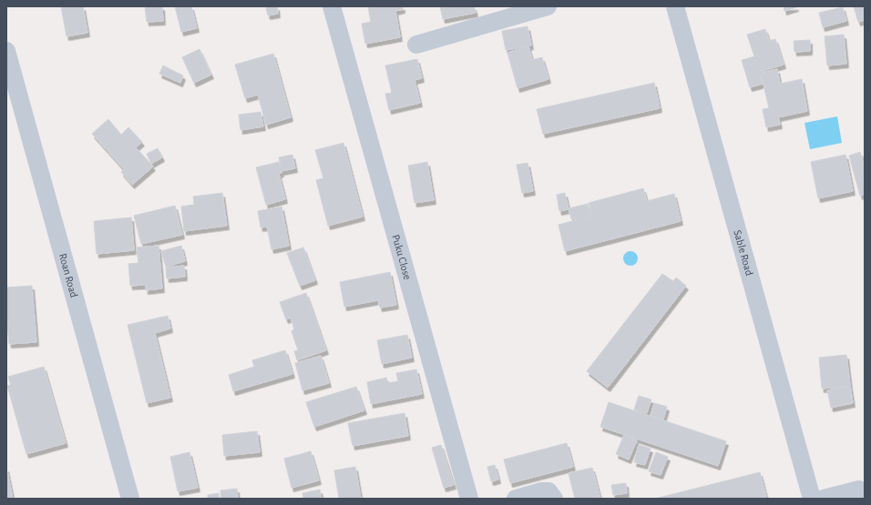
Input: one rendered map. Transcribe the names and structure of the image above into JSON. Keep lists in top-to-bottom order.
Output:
{
  "streets": {
    "street": ["Sable Road", "Puku Close", "Roan Road"]
  }
}
